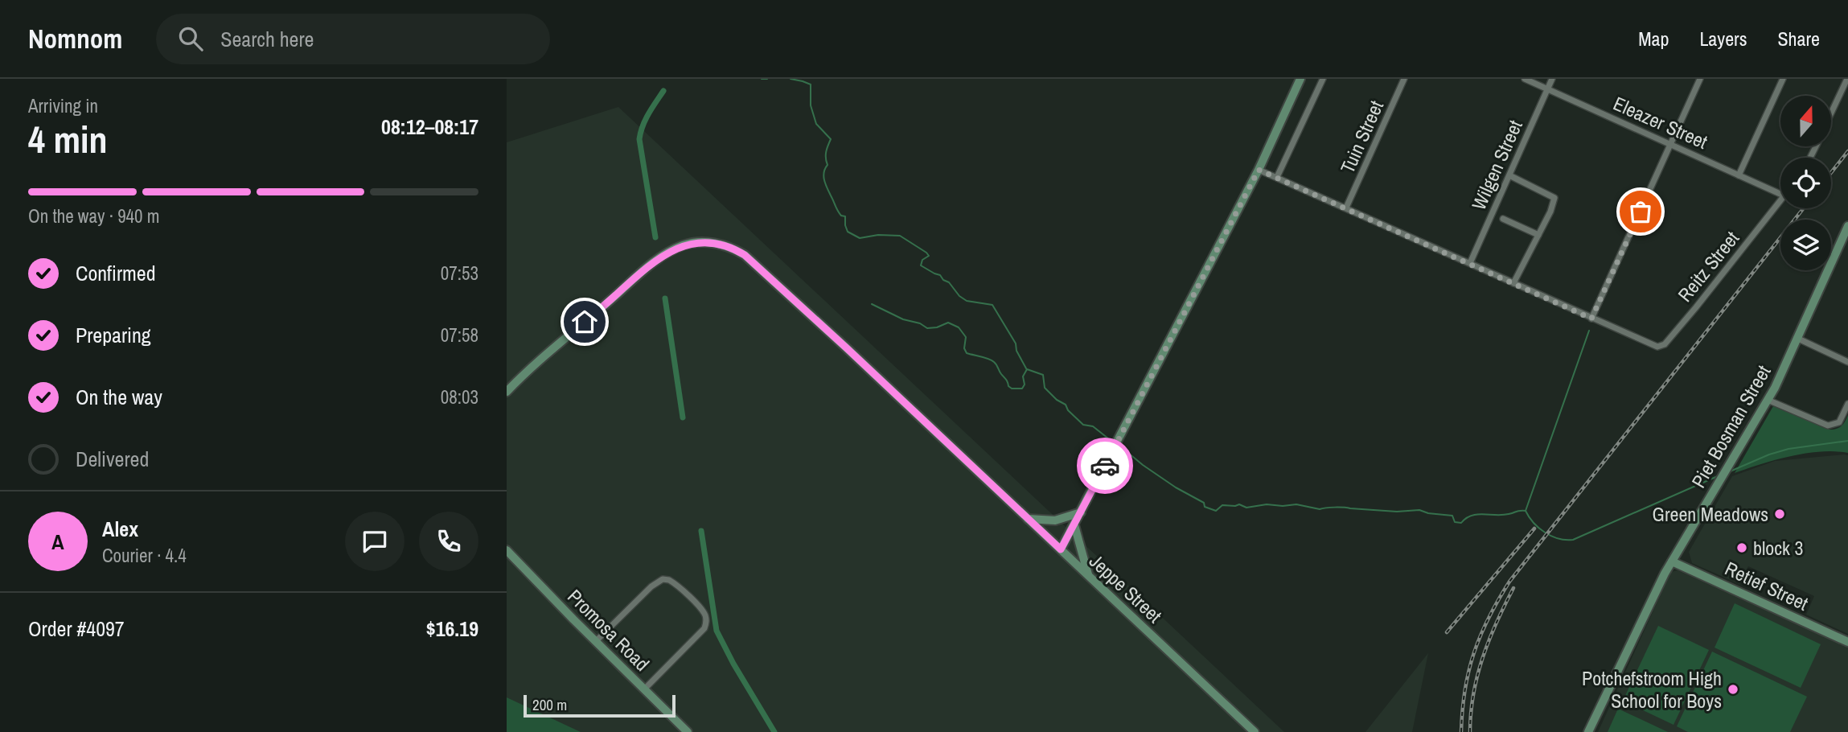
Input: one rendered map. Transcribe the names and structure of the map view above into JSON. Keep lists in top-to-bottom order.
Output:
{
  "streets": {
    "street": [
      "Eleazer Street",
      "Tuin Street",
      "Wilgen Street",
      "Reitz Street",
      "Piet Bosman Street",
      "Retief Street",
      "Jeppe Street",
      "Promosa Road"
    ]
  },
  "crossings": [
    ["Eleazer Street", "Wilgen Street"],
    ["Piet Bosman Street", "Retief Street"]
  ],
  "places": ["Green Meadows", "block 3", "Potchefstroom High School for Boys"],
  "scale_bar": "200 m",
  "north": "top",
  "page": {
    "header": "Nomnom",
    "search": "Search here",
    "nav": ["Map", "Layers", "Share"],
    "heading": ["4 min", "Arriving in", "08:12–08:17"],
    "panel": [
      "Alex",
      "Courier · 4.4",
      "Order #4097",
      "$16.19"
    ],
    "bar": "On the way · 940 m",
    "list": [
      ["Confirmed", "07:53"],
      ["Preparing", "07:58"],
      ["On the way", "08:03"],
      "Delivered"
    ],
    "round": "A",
    "scale": "200 m"
  }
}
